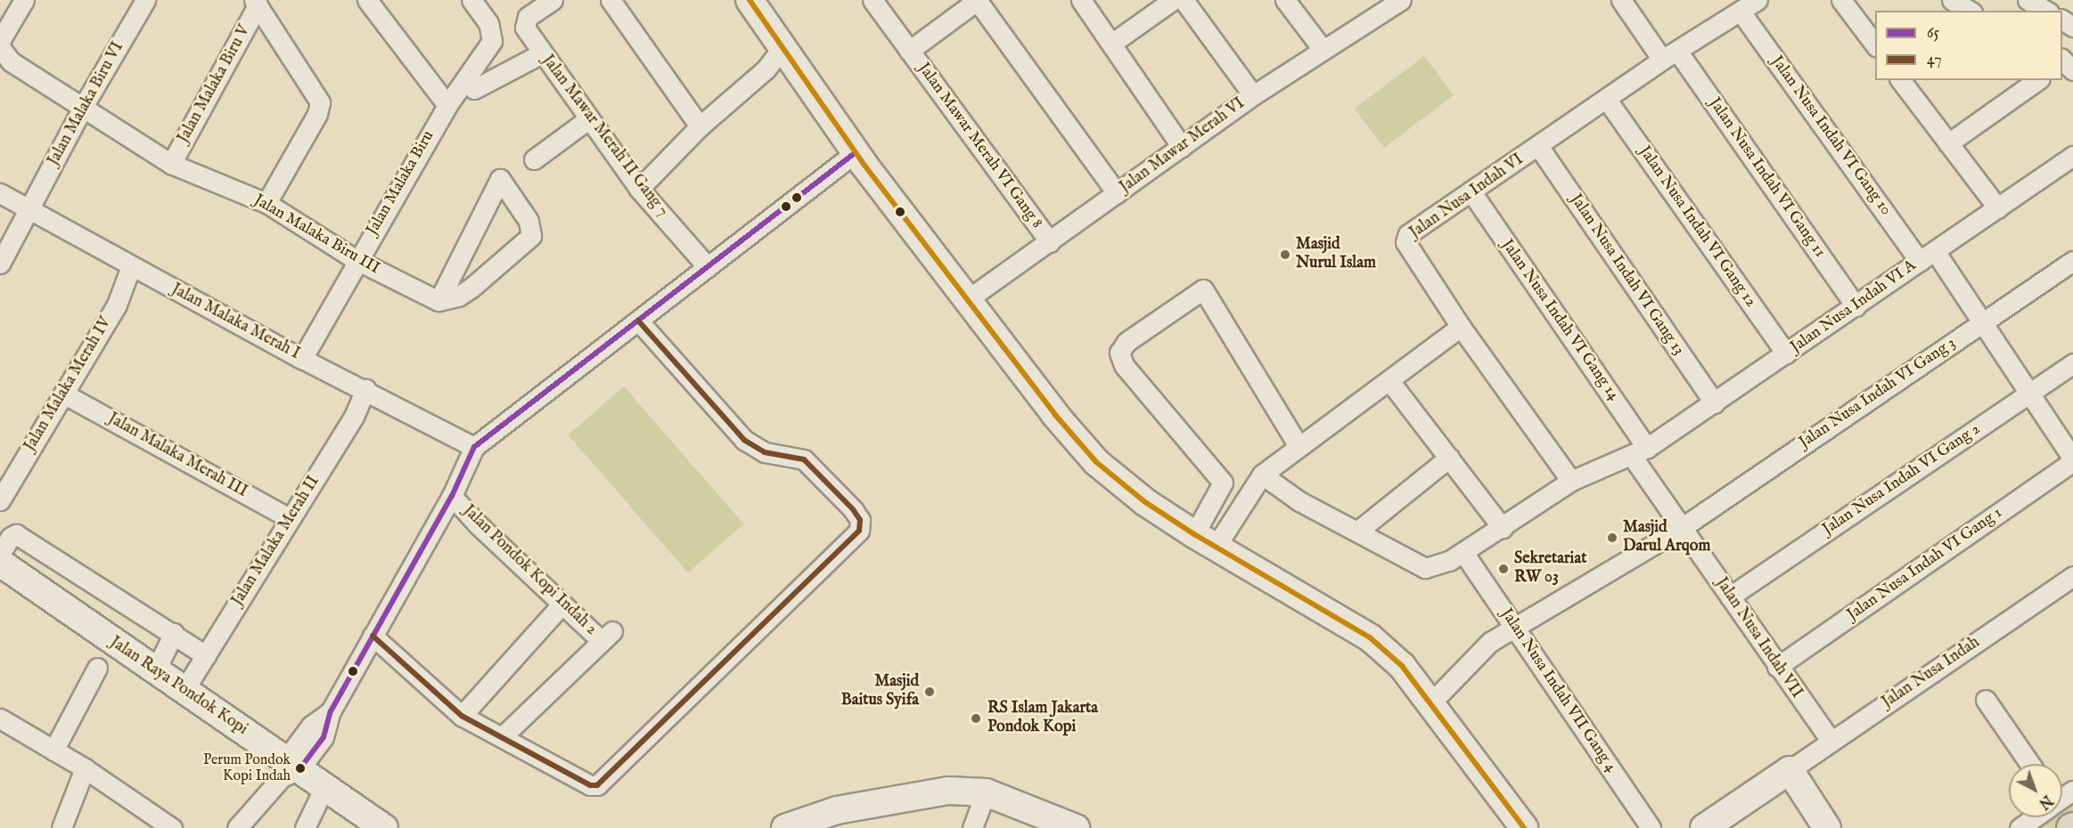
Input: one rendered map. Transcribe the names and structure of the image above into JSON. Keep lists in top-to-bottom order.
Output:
{
  "streets": {
    "street": [
      "Jalan Malaka Biru V",
      "Jalan Malaka Biru VI",
      "Jalan Mawar Merah II Gang 7",
      "Jalan Nusa Indah VI Gang 10",
      "Jalan Mawar Merah VI Gang 8",
      "Jalan Mawar Merah VI",
      "Jalan Nusa Indah VI Gang 11",
      "Jalan Malaka Biru",
      "Jalan Nusa Indah VI",
      "Jalan Nusa Indah VI Gang 12",
      "Jalan Malaka Biru III",
      "Jalan Nusa Indah VI Gang 13",
      "Jalan Nusa Indah VI A",
      "Jalan Nusa Indah VI Gang 14",
      "Jalan Malaka Merah I",
      "Jalan Malaka Merah IV",
      "Jalan Nusa Indah VI Gang 3",
      "Jalan Malaka Merah III",
      "Jalan Nusa Indah VI Gang 2",
      "Jalan Malaka Merah II",
      "Jalan Nusa Indah VI Gang 1",
      "Jalan Pondok Kopi Indah 2",
      "Jalan Nusa Indah VII",
      "Jalan Nusa Indah",
      "Jalan Raya Pondok Kopi",
      "Jalan Nusa Indah VII Gang 4"
    ]
  },
  "crossings": [
    ["Jalan Malaka Biru V", "Jalan Malaka Biru III"],
    ["Jalan Malaka Biru VI", "Jalan Malaka Biru III"],
    ["Jalan Malaka Biru VI", "Jalan Malaka Merah I"],
    ["Jalan Nusa Indah VI Gang 10", "Jalan Nusa Indah VI"],
    ["Jalan Nusa Indah VI Gang 10", "Jalan Nusa Indah VI A"],
    ["Jalan Nusa Indah VI Gang 10", "Jalan Nusa Indah VI Gang 3"],
    ["Jalan Nusa Indah VI Gang 10", "Jalan Nusa Indah VI Gang 2"],
    ["Jalan Nusa Indah VI Gang 10", "Jalan Nusa Indah VI Gang 1"],
    ["Jalan Mawar Merah VI Gang 8", "Jalan Mawar Merah VI"],
    ["Jalan Nusa Indah VI Gang 11", "Jalan Nusa Indah VI"],
    ["Jalan Nusa Indah VI Gang 11", "Jalan Nusa Indah VI A"],
    ["Jalan Malaka Biru", "Jalan Malaka Biru III"],
    ["Jalan Malaka Biru", "Jalan Malaka Merah I"],
    ["Jalan Nusa Indah VI", "Jalan Nusa Indah VI Gang 12"],
    ["Jalan Nusa Indah VI", "Jalan Nusa Indah VI Gang 13"],
    ["Jalan Nusa Indah VI", "Jalan Nusa Indah VI Gang 14"],
    ["Jalan Nusa Indah VI Gang 12", "Jalan Nusa Indah VI A"],
    ["Jalan Nusa Indah VI Gang 13", "Jalan Nusa Indah VI A"],
    ["Jalan Nusa Indah VI A", "Jalan Nusa Indah VI Gang 14"],
    ["Jalan Nusa Indah VI A", "Jalan Nusa Indah VII"],
    ["Jalan Nusa Indah VI A", "Jalan Nusa Indah VII Gang 4"],
    ["Jalan Nusa Indah VI Gang 14", "Jalan Nusa Indah VII"],
    ["Jalan Malaka Merah I", "Jalan Malaka Merah IV"],
    ["Jalan Malaka Merah I", "Jalan Malaka Merah II"],
    ["Jalan Malaka Merah IV", "Jalan Malaka Merah III"],
    ["Jalan Nusa Indah VI Gang 3", "Jalan Nusa Indah VII"],
    ["Jalan Nusa Indah VI Gang 3", "Jalan Nusa Indah VII Gang 4"],
    ["Jalan Malaka Merah III", "Jalan Malaka Merah II"],
    ["Jalan Nusa Indah VI Gang 2", "Jalan Nusa Indah VII"],
    ["Jalan Malaka Merah II", "Jalan Raya Pondok Kopi"],
    ["Jalan Nusa Indah VI Gang 1", "Jalan Nusa Indah VII"],
    ["Jalan Nusa Indah VII", "Jalan Nusa Indah"]
  ],
  "places": [
    "Masjid Nurul Islam",
    "Masjid Darul Arqom",
    "Sekretariat RW 03",
    "Masjid Baitus Syifa",
    "RS Islam Jakarta Pondok Kopi",
    "Perum Pondok Kopi Indah"
  ],
  "lines": ["transit line 65", "transit line 47"],
  "legend": ["65", "47"],
  "north": "bottom right"
}
